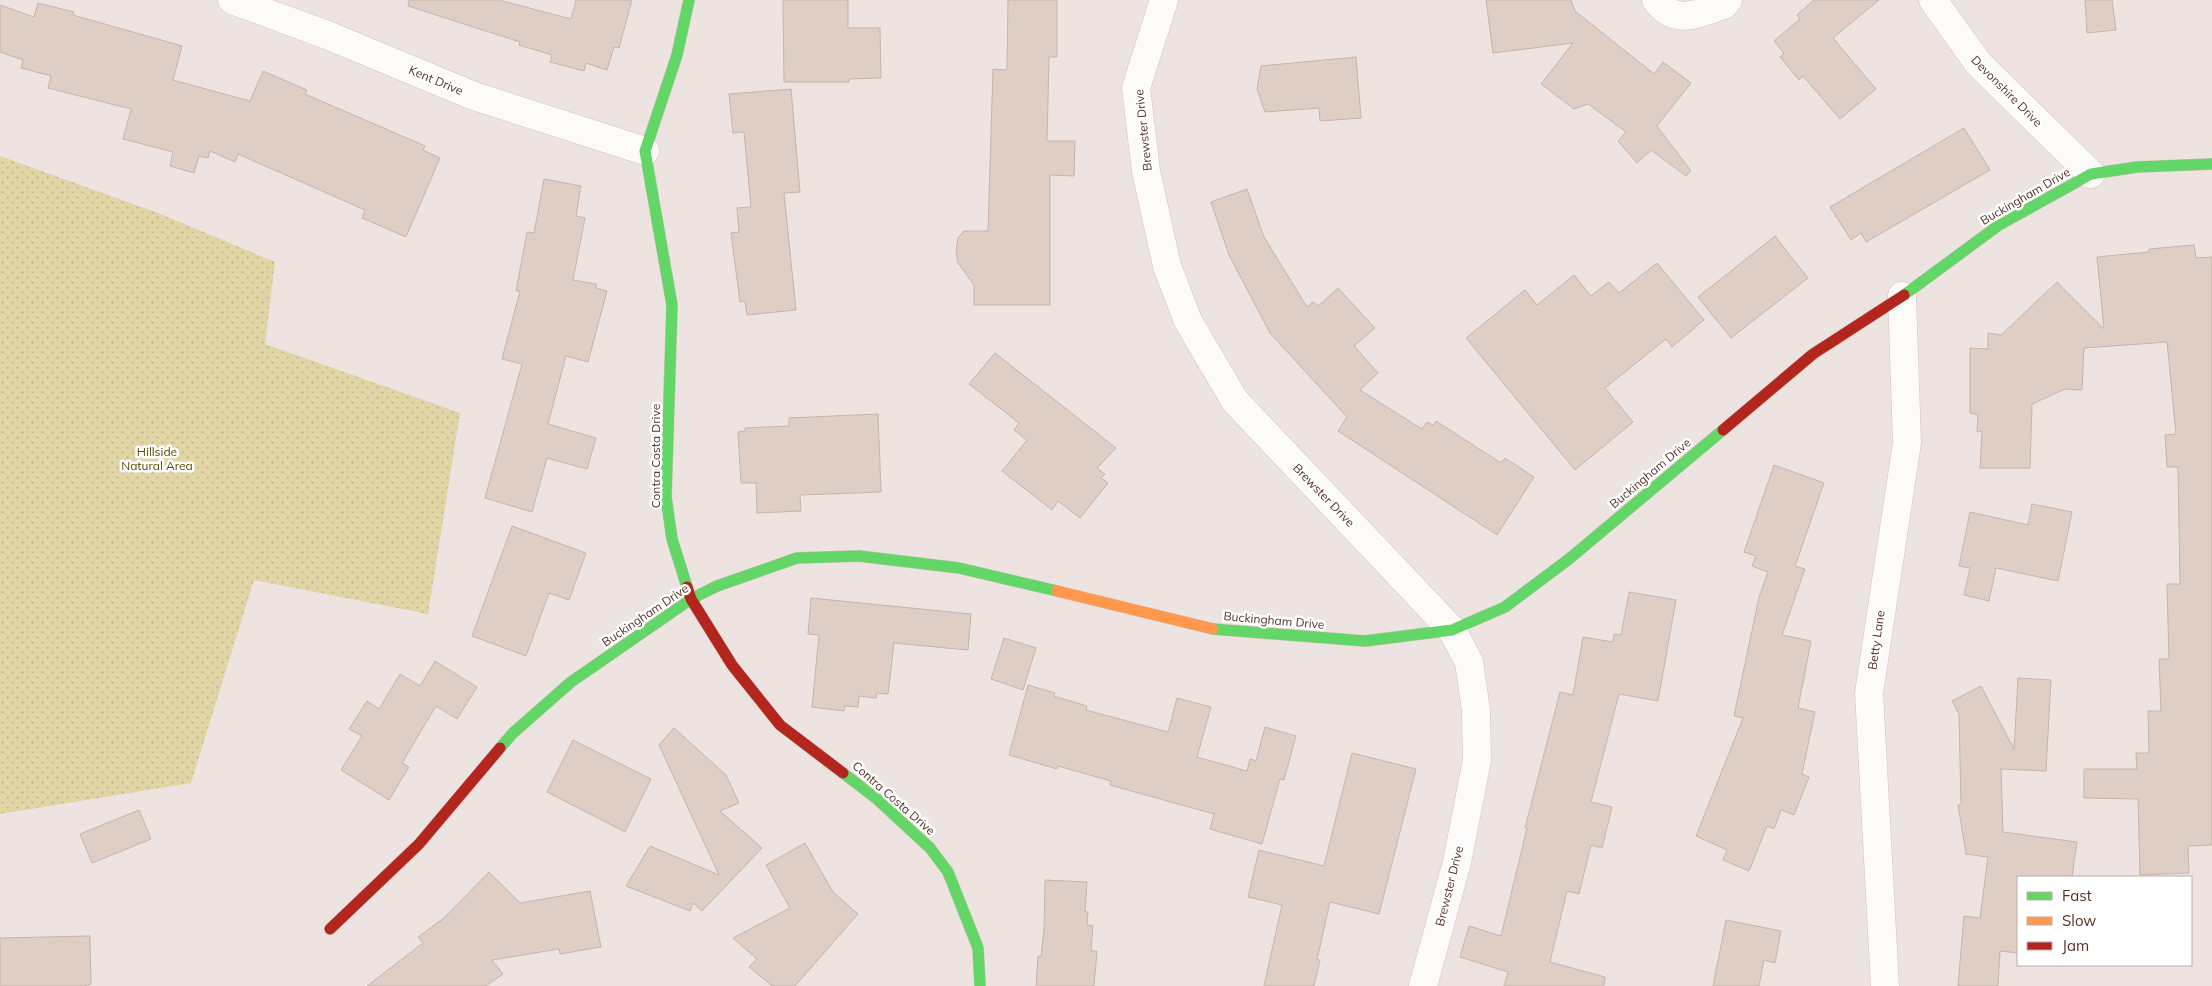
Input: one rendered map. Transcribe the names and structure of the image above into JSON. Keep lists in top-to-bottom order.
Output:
{
  "streets": {
    "street": [
      "Kent Drive",
      "Devonshire Drive",
      "Brewster Drive",
      "Buckingham Drive",
      "Contra Costa Drive",
      "Betty Lane"
    ]
  },
  "crossings": [
    ["Kent Drive", "Contra Costa Drive"],
    ["Devonshire Drive", "Buckingham Drive"],
    ["Brewster Drive", "Buckingham Drive"],
    ["Buckingham Drive", "Contra Costa Drive"],
    ["Buckingham Drive", "Betty Lane"]
  ],
  "parks": ["Hillside Natural Area"],
  "legend": ["Fast", "Slow", "Jam"]
}
